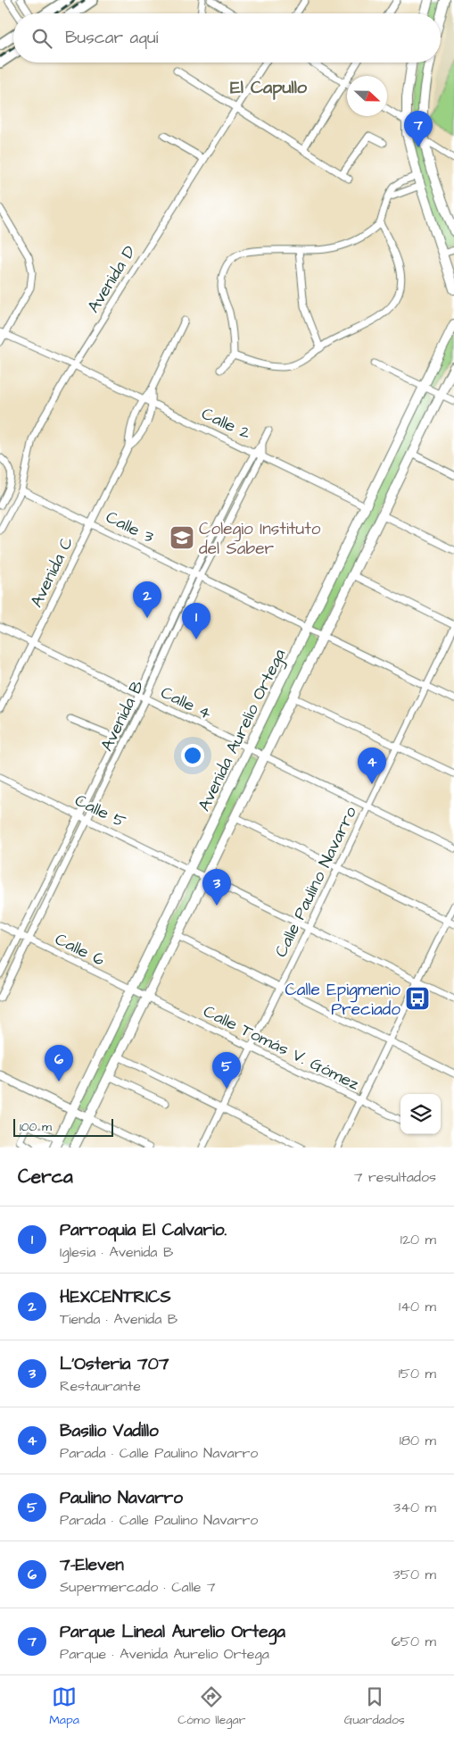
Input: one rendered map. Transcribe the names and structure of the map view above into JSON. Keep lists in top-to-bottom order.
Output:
{
  "streets": {
    "main road": ["Avenida Aurelio Ortega"],
    "street": [
      "Avenida D",
      "Calle 2",
      "Calle 3",
      "Avenida C",
      "Calle 4",
      "Avenida B",
      "Calle 5",
      "Calle Paulino Navarro",
      "Calle 6",
      "Calle Tomás V. Gómez"
    ]
  },
  "crossings": [
    ["Avenida D", "Calle 2"],
    ["Avenida D", "Calle 3"],
    ["Calle 2", "Avenida C"],
    ["Calle 2", "Avenida B"],
    ["Calle 2", "Avenida Aurelio Ortega"],
    ["Calle 3", "Avenida C"],
    ["Calle 3", "Avenida B"],
    ["Calle 3", "Avenida Aurelio Ortega"],
    ["Calle 3", "Calle Paulino Navarro"],
    ["Avenida C", "Calle 4"],
    ["Calle 4", "Avenida B"],
    ["Calle 4", "Avenida Aurelio Ortega"],
    ["Calle 4", "Calle Paulino Navarro"],
    ["Avenida B", "Calle 5"],
    ["Avenida B", "Calle 6"],
    ["Avenida Aurelio Ortega", "Calle 5"],
    ["Avenida Aurelio Ortega", "Calle 6"],
    ["Avenida Aurelio Ortega", "Calle Tomás V. Gómez"],
    ["Calle 5", "Calle Paulino Navarro"],
    ["Calle Paulino Navarro", "Calle Tomás V. Gómez"],
    ["Calle 6", "Calle Tomás V. Gómez"]
  ],
  "districts": ["El Capullo"],
  "places": {
    "school or university": ["Colegio Instituto del Saber"],
    "bus stop": ["Calle Epigmenio Preciado"]
  },
  "scale_bar": "100 m",
  "north": "right",
  "page": {
    "search": "Buscar aquí",
    "pins": [
      "7",
      "2",
      "1",
      "4",
      "3",
      "6",
      "5"
    ],
    "scale": "100 m",
    "heading": ["Cerca", "7 resultados"],
    "list": [
      {
        "mark": "1",
        "name": "Parroquia El Calvario.",
        "note": "Iglesia · Avenida B",
        "value": "120 m"
      },
      {
        "mark": "2",
        "name": "HEXCENTRICS",
        "note": "Tienda · Avenida B",
        "value": "140 m"
      },
      {
        "mark": "3",
        "name": "L'Osteria 707",
        "note": "Restaurante",
        "value": "150 m"
      },
      {
        "mark": "4",
        "name": "Basilio Vadillo",
        "note": "Parada · Calle Paulino Navarro",
        "value": "180 m"
      },
      {
        "mark": "5",
        "name": "Paulino Navarro",
        "note": "Parada · Calle Paulino Navarro",
        "value": "340 m"
      },
      {
        "mark": "6",
        "name": "7-Eleven",
        "note": "Supermercado · Calle 7",
        "value": "350 m"
      },
      {
        "mark": "7",
        "name": "Parque Lineal Aurelio Ortega",
        "note": "Parque · Avenida Aurelio Ortega",
        "value": "650 m"
      }
    ],
    "nav": ["Mapa", "Cómo llegar", "Guardados"]
  }
}
